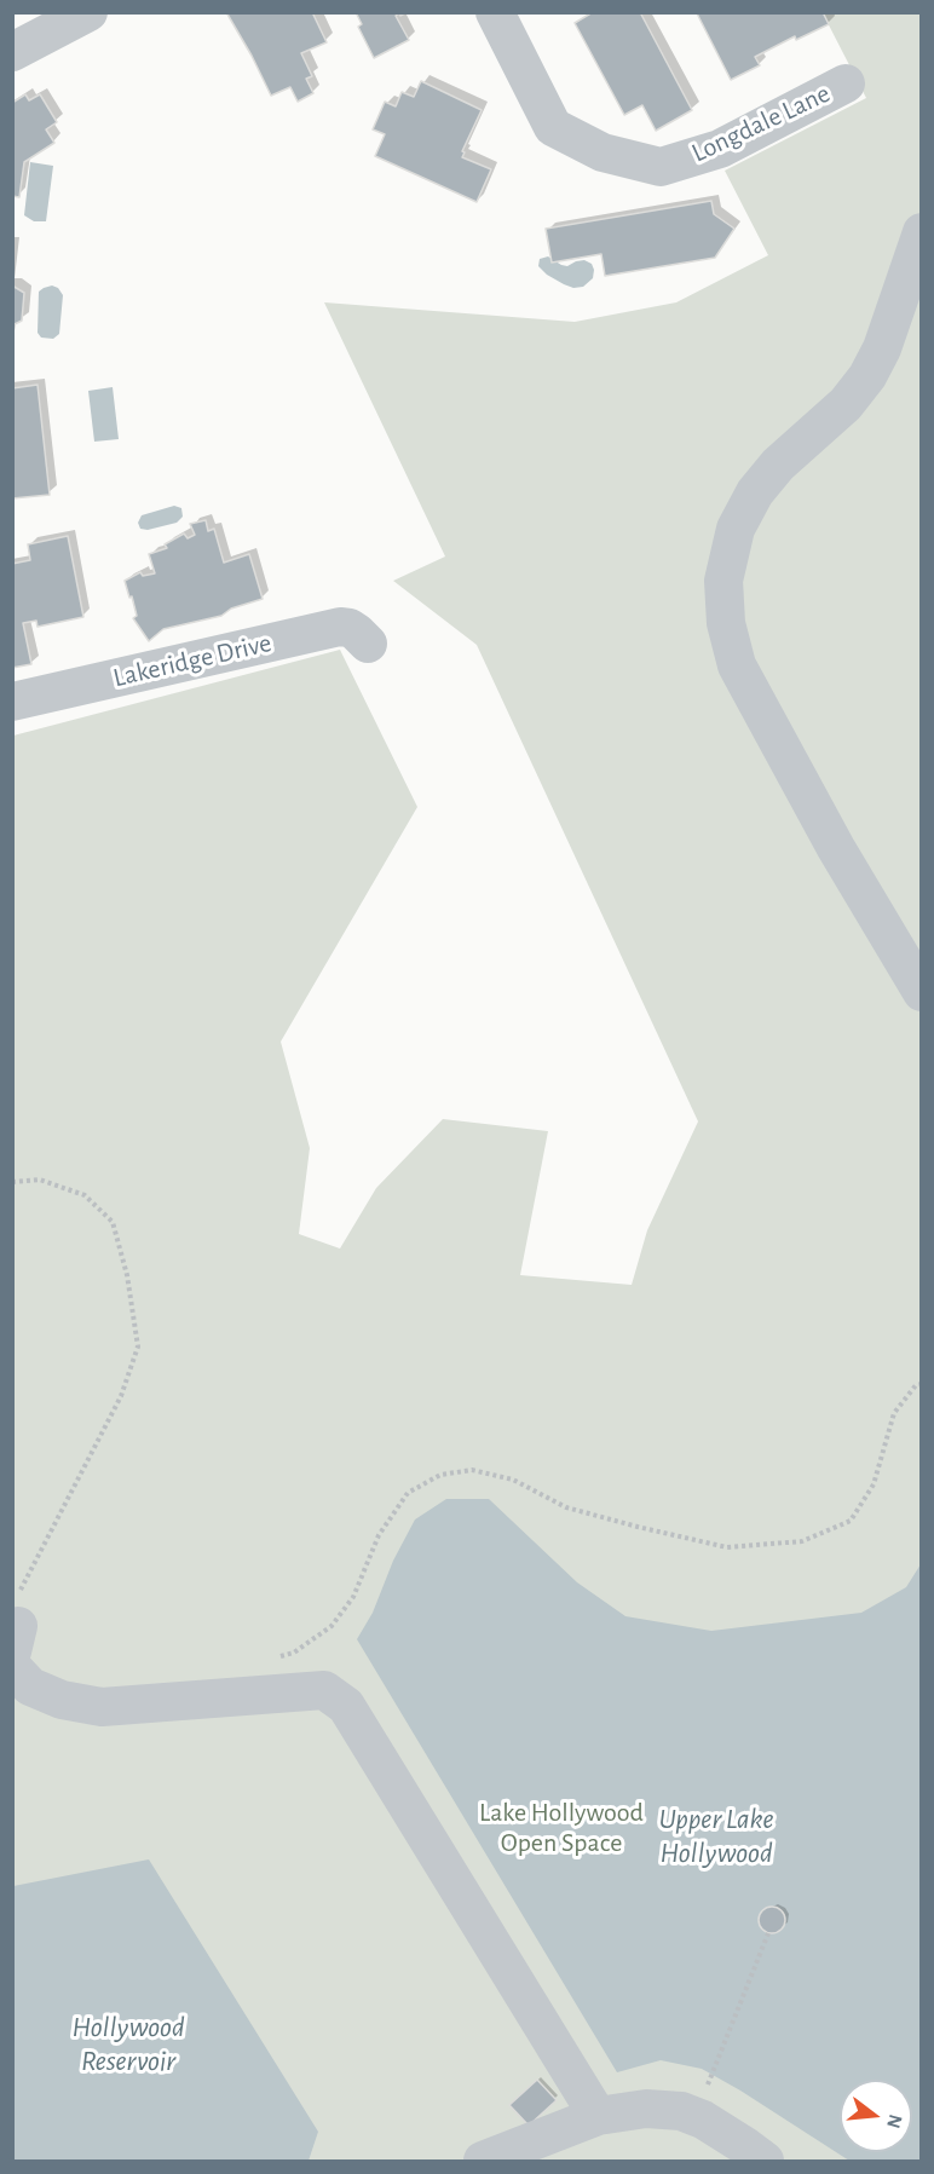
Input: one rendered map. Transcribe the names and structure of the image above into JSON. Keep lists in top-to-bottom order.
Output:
{
  "streets": {
    "street": ["Longdale Lane", "Lakeridge Drive"]
  },
  "water": ["Upper Lake Hollywood", "Hollywood Reservoir"],
  "parks": ["Lake Hollywood Open Space"],
  "north": "right"
}
